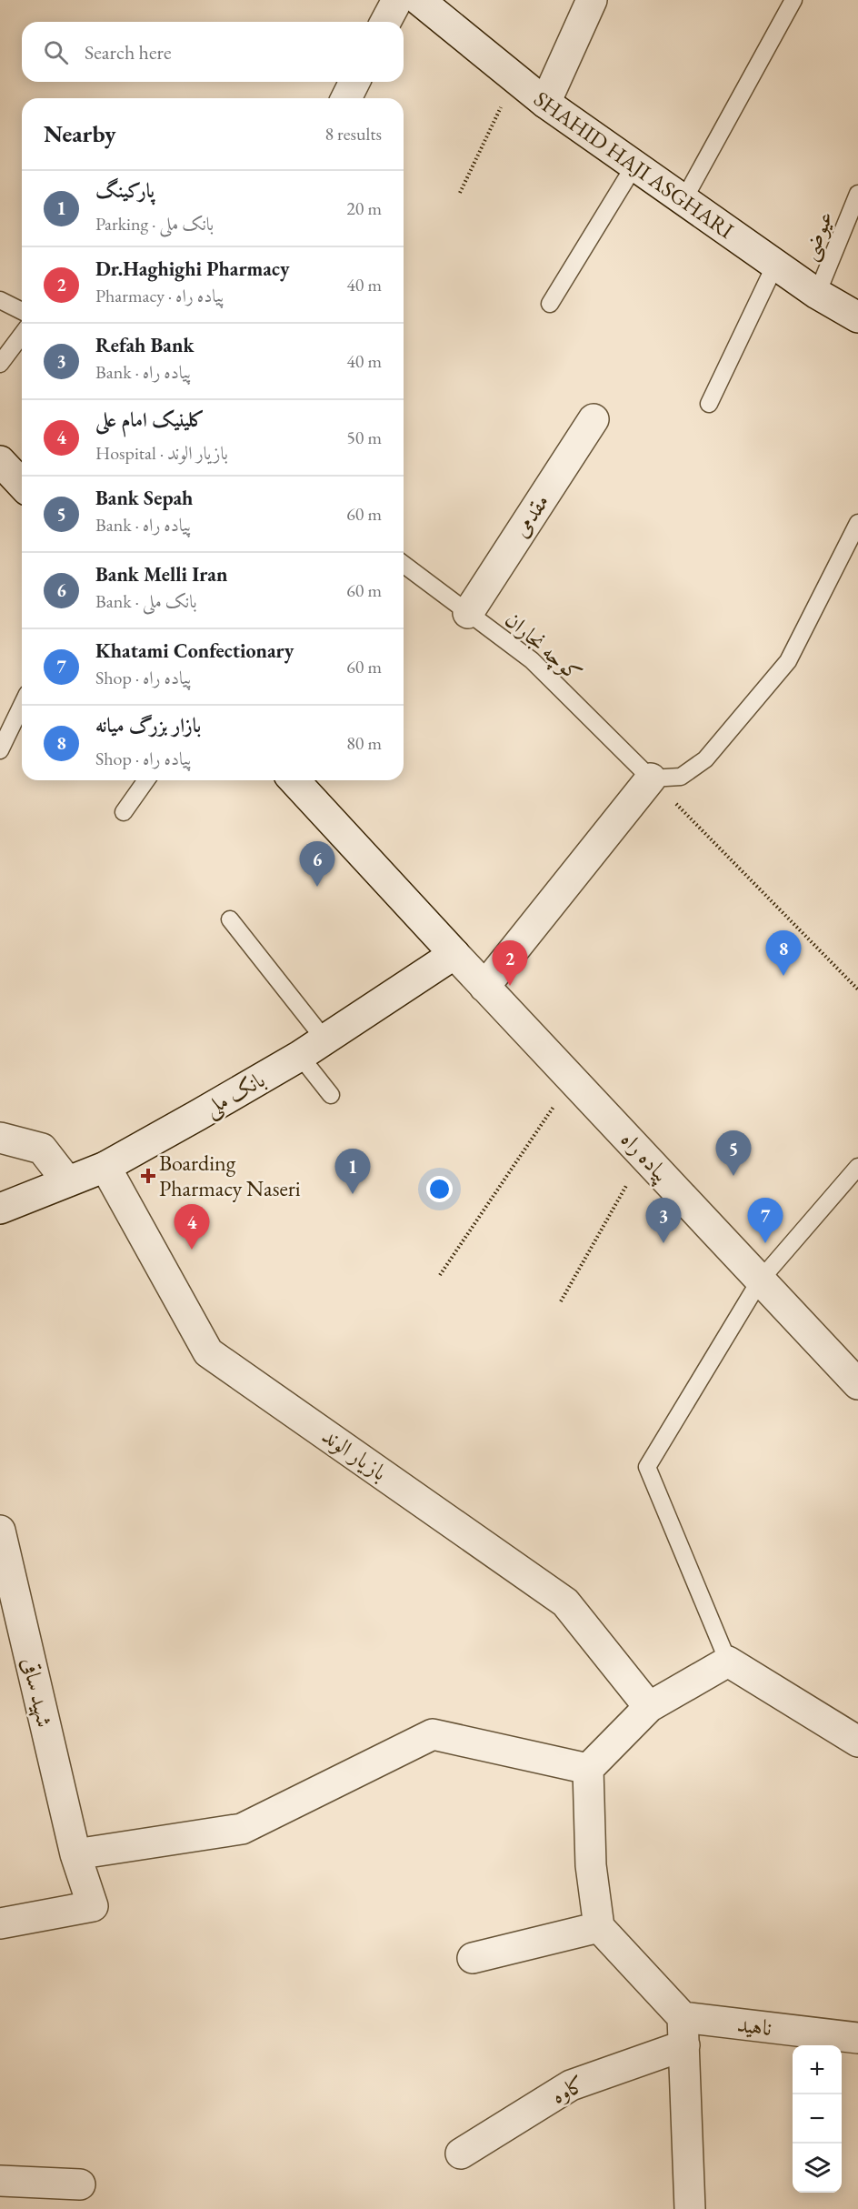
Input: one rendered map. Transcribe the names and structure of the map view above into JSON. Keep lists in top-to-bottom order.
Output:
{
  "streets": {
    "street": [
      "SHAHID HAJI ASGHARI",
      "مقدمی",
      "بانک ملی",
      "پیاده راه",
      "بازیار الوند",
      "شهید ساقی",
      "ناهید",
      "کاوه"
    ],
    "lane": ["عیوضی", "کوچه نجاران"]
  },
  "crossings": [
    ["SHAHID HAJI ASGHARI", "عیوضی"],
    ["مقدمی", "کوچه نجاران"],
    ["بانک ملی", "پیاده راه"],
    ["بانک ملی", "بازیار الوند"],
    ["ناهید", "کاوه"]
  ],
  "places": {
    "health": ["Boarding Pharmacy Naseri"]
  },
  "page": {
    "search": "Search here",
    "heading": ["Nearby", "8 results"],
    "list": [
      {
        "mark": "1",
        "name": "پارکینگ",
        "note": "Parking · بانک ملی",
        "value": "20 m"
      },
      {
        "mark": "2",
        "name": "Dr.Haghighi Pharmacy",
        "note": "Pharmacy · پیاده راه",
        "value": "40 m"
      },
      {
        "mark": "3",
        "name": "Refah Bank",
        "note": "Bank · پیاده راه",
        "value": "40 m"
      },
      {
        "mark": "4",
        "name": "کلینیک امام علی",
        "note": "Hospital · بازیار الوند",
        "value": "50 m"
      },
      {
        "mark": "5",
        "name": "Bank Sepah",
        "note": "Bank · پیاده راه",
        "value": "60 m"
      },
      {
        "mark": "6",
        "name": "Bank Melli Iran",
        "note": "Bank · بانک ملی",
        "value": "60 m"
      },
      {
        "mark": "7",
        "name": "Khatami Confectionary",
        "note": "Shop · پیاده راه",
        "value": "60 m"
      },
      {
        "mark": "8",
        "name": "بازار بزرگ میانه",
        "note": "Shop · پیاده راه",
        "value": "80 m"
      }
    ],
    "pins": [
      "6",
      "8",
      "2",
      "5",
      "1",
      "3",
      "7",
      "4"
    ],
    "map_buttons": ["+", "−"]
  }
}
